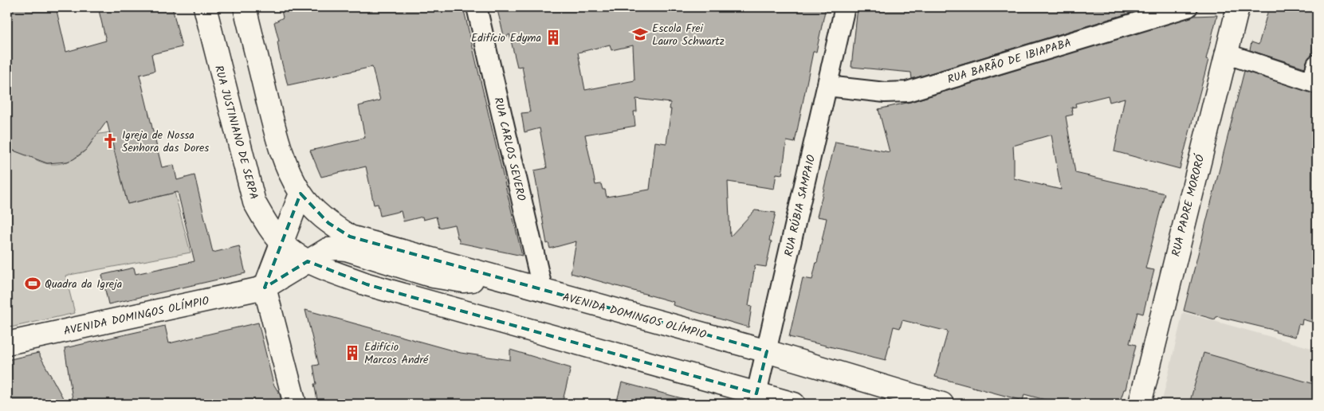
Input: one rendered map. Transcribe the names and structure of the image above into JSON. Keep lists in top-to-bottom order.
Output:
{
  "streets": {
    "main road": ["RUA JUSTINIANO DE SERPA", "RUA PADRE MORORÓ", "AVENIDA DOMINGOS OLÍMPIO"],
    "street": ["RUA BARÃO DE IBIAPABA", "RUA CARLOS SEVERO", "RUA RÚBIA SAMPAIO"]
  },
  "crossings": [
    ["RUA BARÃO DE IBIAPABA", "RUA RÚBIA SAMPAIO"],
    ["RUA JUSTINIANO DE SERPA", "AVENIDA DOMINGOS OLÍMPIO"],
    ["RUA CARLOS SEVERO", "AVENIDA DOMINGOS OLÍMPIO"],
    ["RUA RÚBIA SAMPAIO", "AVENIDA DOMINGOS OLÍMPIO"]
  ],
  "places": {
    "school or university": ["Escola Frei Lauro Schwartz"],
    "building": ["Edifício Edyma", "Edifício Marcos André"],
    "church": ["Igreja de Nossa Senhora das Dores"],
    "sports": ["Quadra da Igreja"]
  }
}
